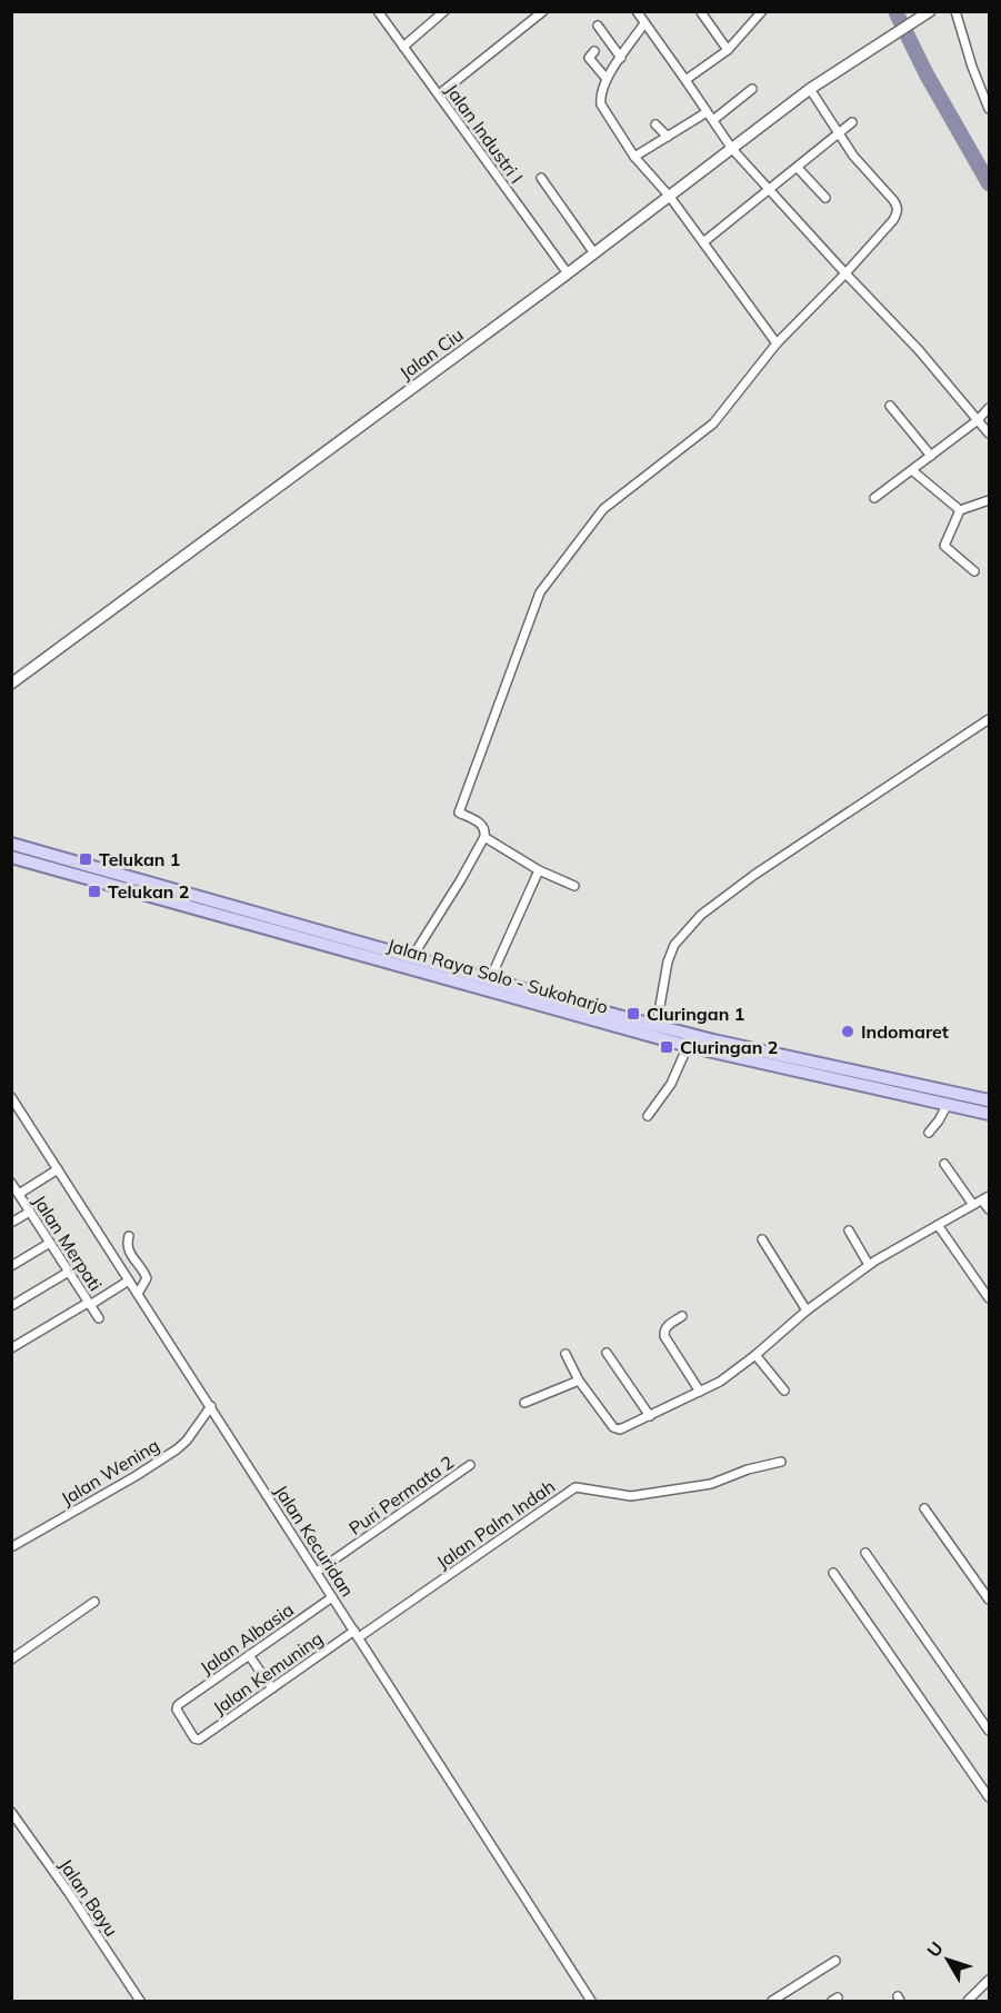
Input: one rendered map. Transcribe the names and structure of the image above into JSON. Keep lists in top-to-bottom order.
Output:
{
  "streets": {
    "main road": ["Jalan Raya Solo - Sukoharjo"],
    "street": [
      "Jalan Industri I",
      "Jalan Ciu",
      "Jalan Merpati",
      "Jalan Wening",
      "Puri Permata 2",
      "Jalan Palm Indah",
      "Jalan Kecuridan",
      "Jalan Albasia",
      "Jalan Kemuning",
      "Jalan Bayu"
    ]
  },
  "crossings": [
    ["Jalan Industri I", "Jalan Ciu"],
    ["Jalan Wening", "Jalan Kecuridan"],
    ["Puri Permata 2", "Jalan Kecuridan"],
    ["Jalan Palm Indah", "Jalan Kecuridan"],
    ["Jalan Palm Indah", "Jalan Kemuning"],
    ["Jalan Kecuridan", "Jalan Albasia"],
    ["Jalan Kecuridan", "Jalan Kemuning"],
    ["Jalan Albasia", "Jalan Kemuning"]
  ],
  "places": {
    "transit": [
      "Telukan 1",
      "Telukan 2",
      "Cluringan 1",
      "Cluringan 2"
    ],
    "other": ["Indomaret"]
  },
  "north": "top left"
}
